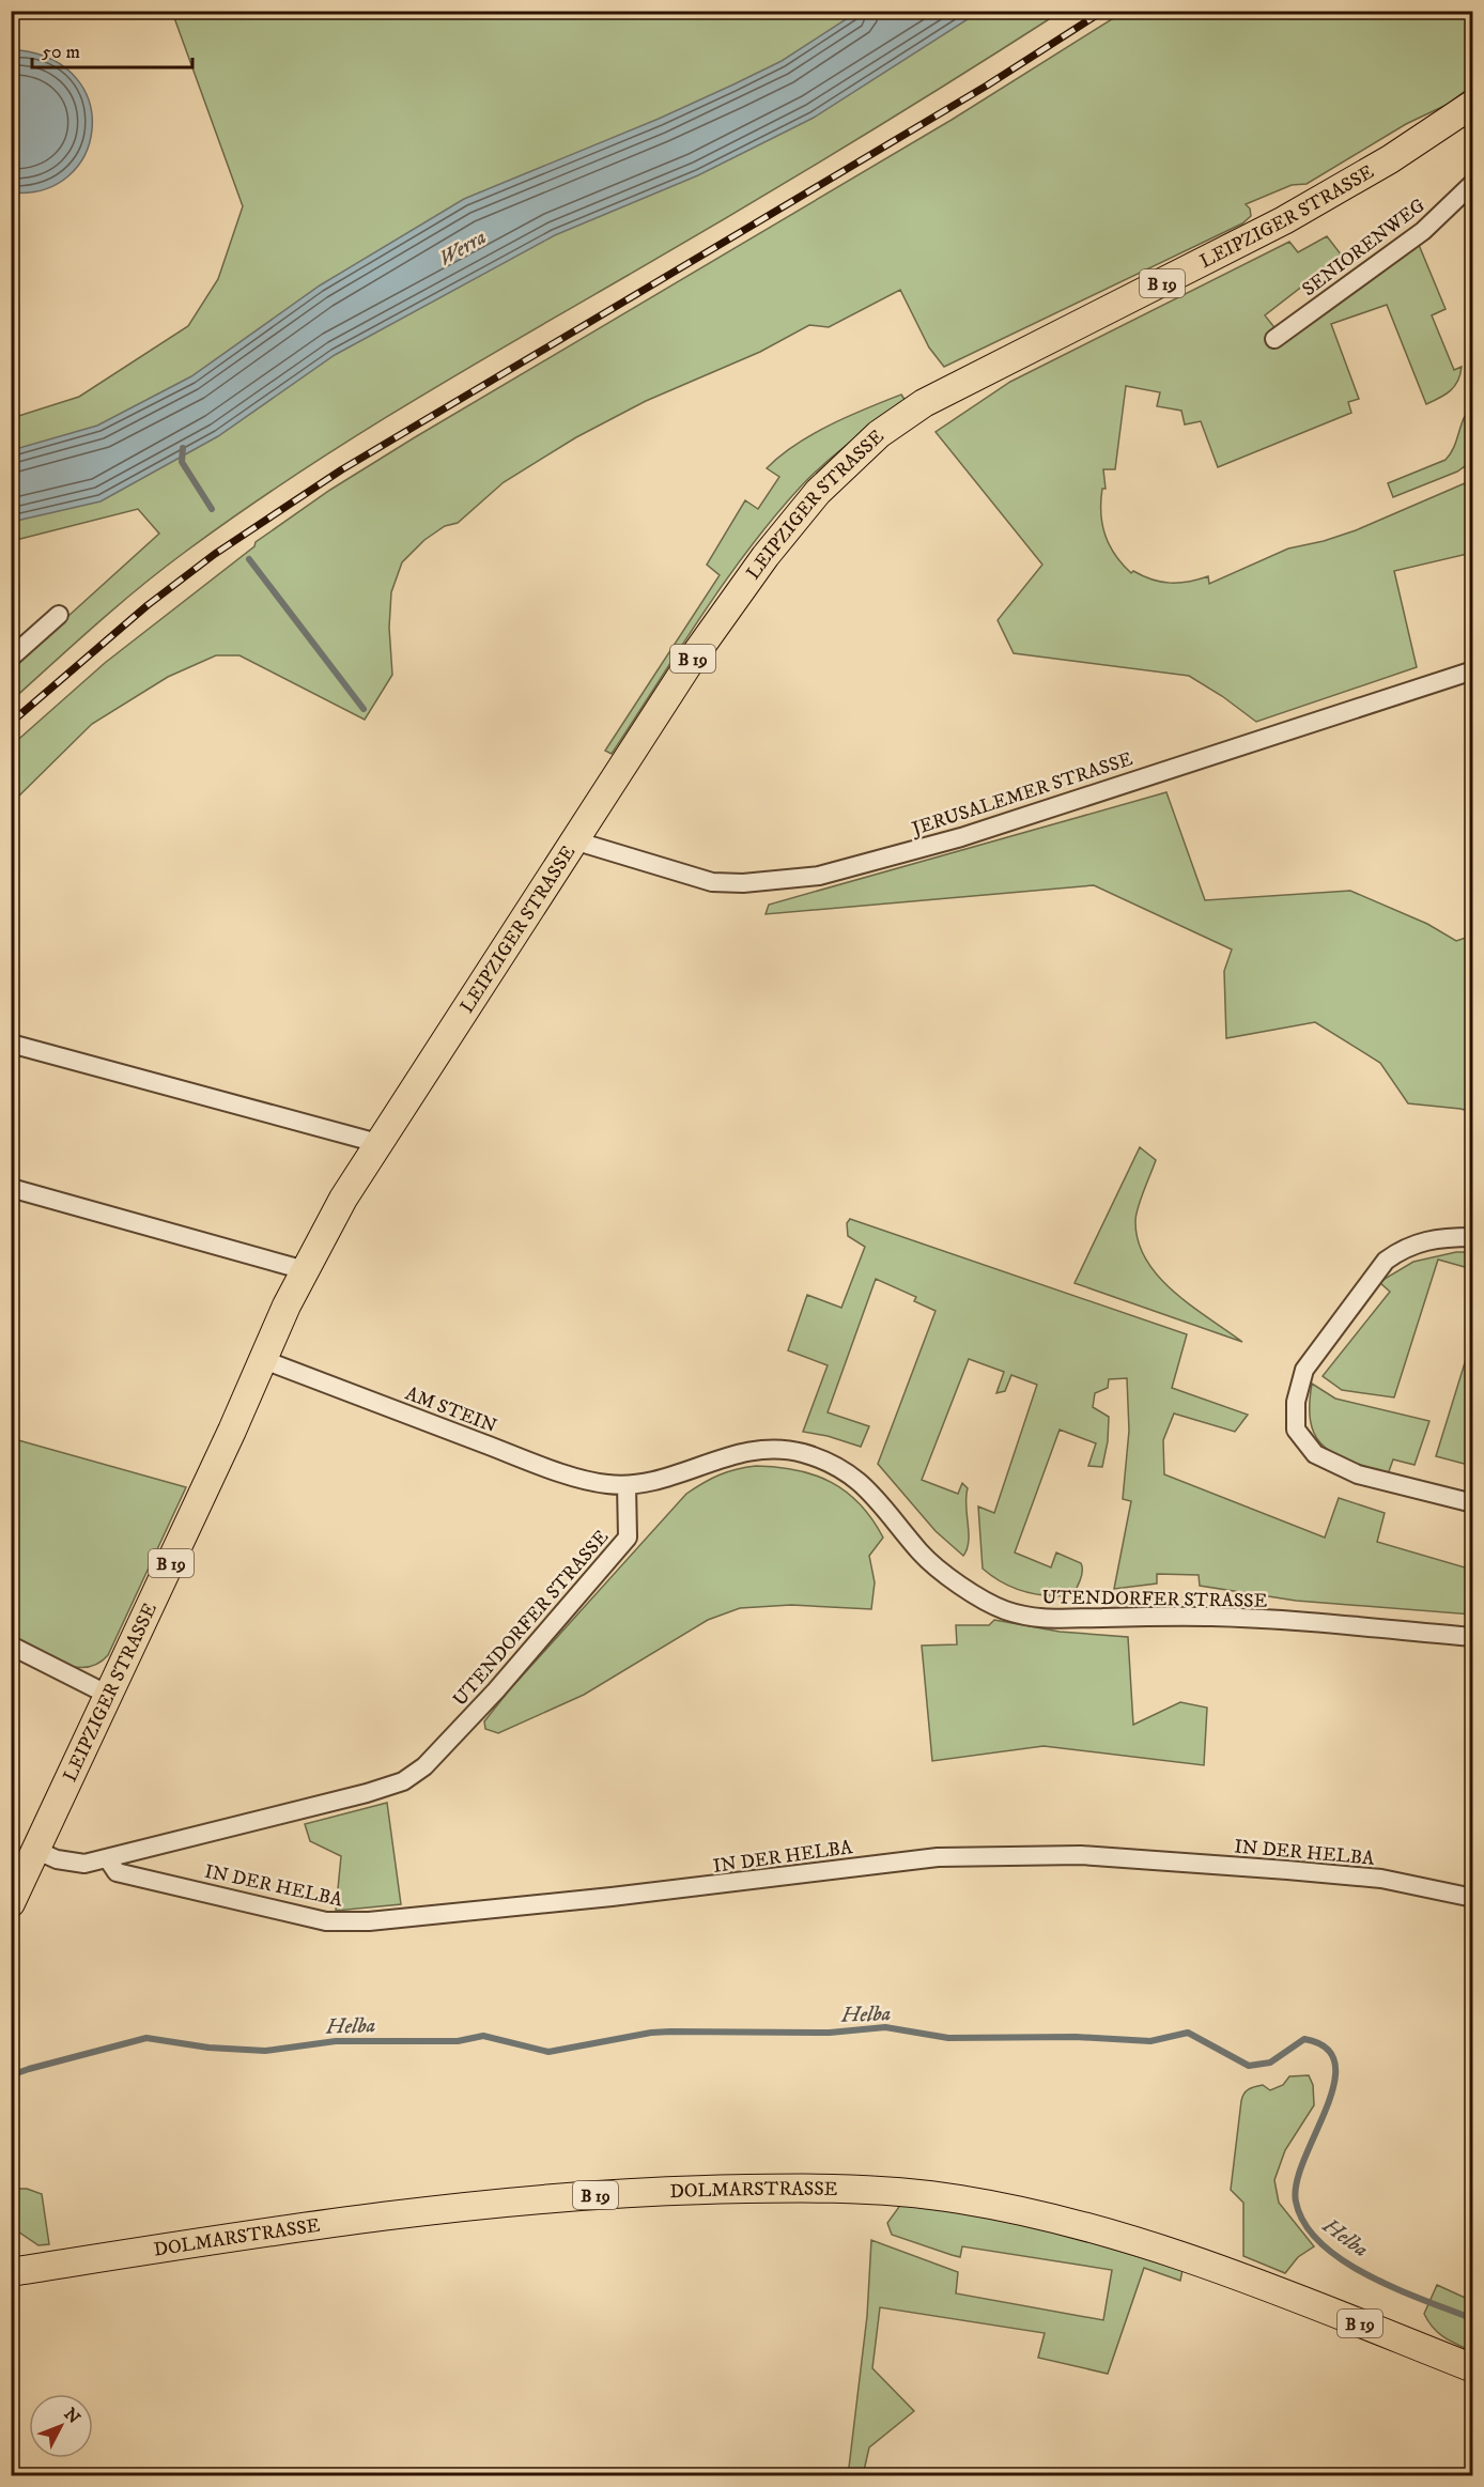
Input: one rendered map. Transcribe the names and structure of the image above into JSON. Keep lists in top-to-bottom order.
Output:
{
  "streets": {
    "main road": ["LEIPZIGER STRASSE", "B 19", "DOLMARSTRASSE"],
    "street": [
      "SENIORENWEG",
      "JERUSALEMER STRASSE",
      "AM STEIN",
      "UTENDORFER STRASSE",
      "IN DER HELBA"
    ]
  },
  "crossings": [
    ["LEIPZIGER STRASSE", "JERUSALEMER STRASSE"],
    ["LEIPZIGER STRASSE", "AM STEIN"],
    ["LEIPZIGER STRASSE", "UTENDORFER STRASSE"],
    ["AM STEIN", "UTENDORFER STRASSE"],
    ["UTENDORFER STRASSE", "IN DER HELBA"]
  ],
  "water": ["Werra", "Helba"],
  "scale_bar": "50 m",
  "north": "top right"
}
